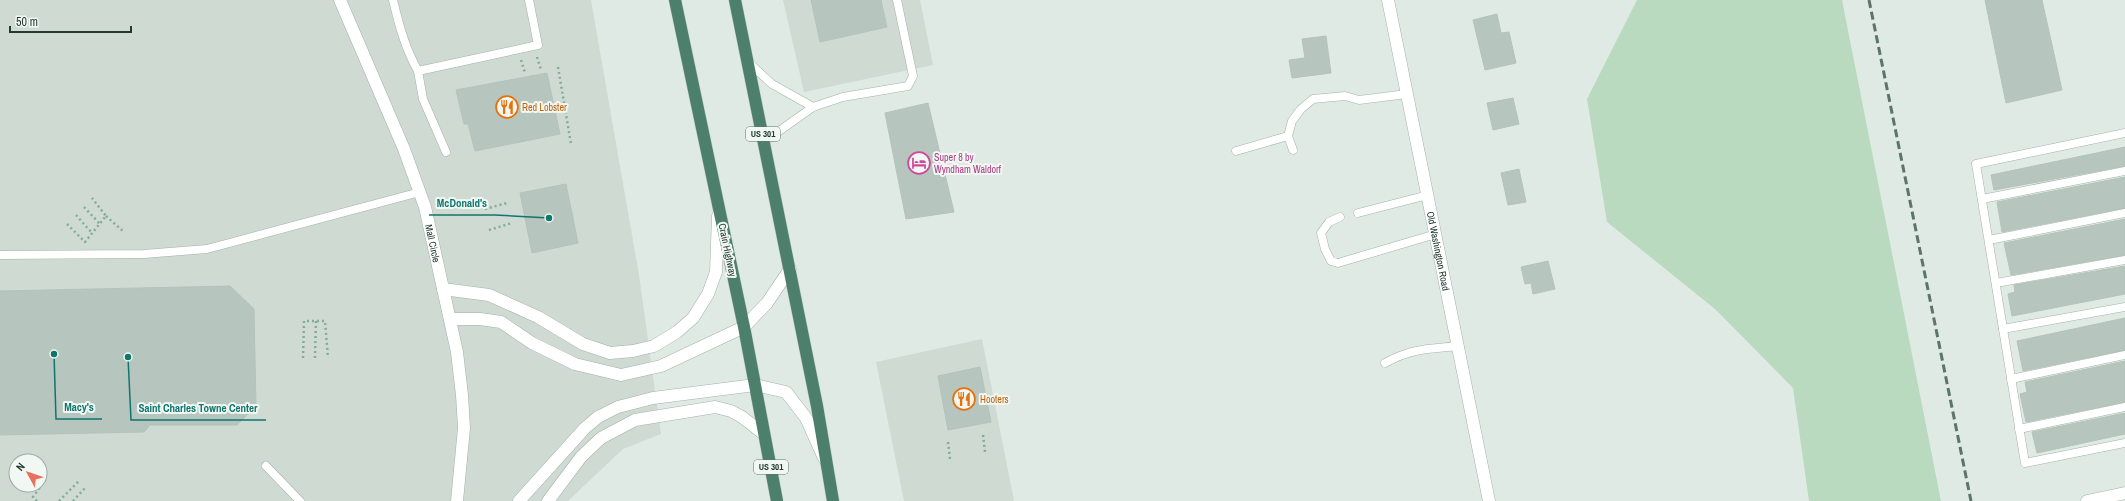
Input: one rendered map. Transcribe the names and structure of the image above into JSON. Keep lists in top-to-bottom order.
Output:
{
  "streets": {
    "highway": ["US 301", "Crain Highway"],
    "street": ["Mall Circle", "Old Washington Road"]
  },
  "places": {
    "restaurant": ["Red Lobster", "Hooters"],
    "hotel": ["Super 8 by Wyndham Waldorf"],
    "other": ["McDonald's", "Macy's", "Saint Charles Towne Center"]
  },
  "scale_bar": "50 m",
  "north": "top left"
}
